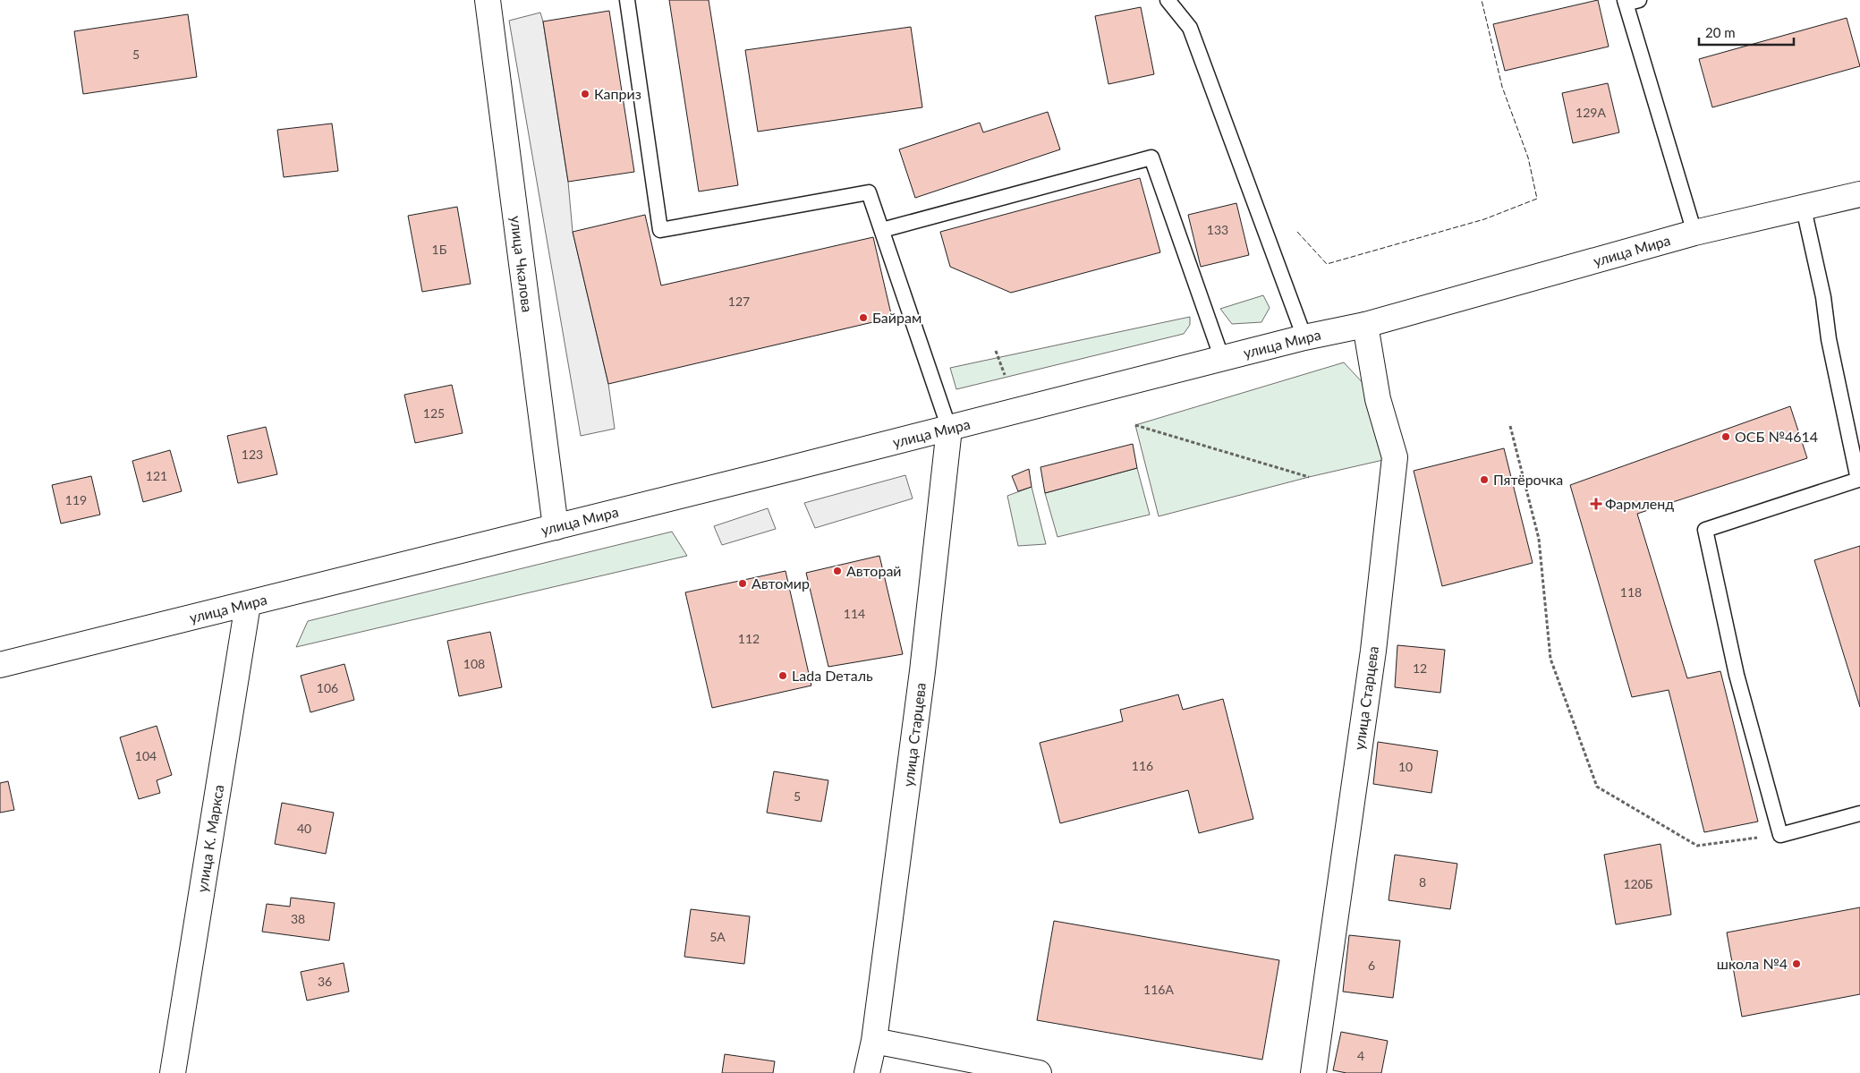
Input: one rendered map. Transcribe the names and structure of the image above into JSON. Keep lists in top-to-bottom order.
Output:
{
  "streets": {
    "main road": [
      "улица Мира",
      "улица Чкалова",
      "улица Старцева",
      "улица К. Маркса"
    ]
  },
  "crossings": [
    ["улица Мира", "улица Чкалова"],
    ["улица Мира", "улица Старцева"],
    ["улица Мира", "улица К. Маркса"]
  ],
  "places": {
    "other": [
      "Каприз",
      "Байрам",
      "ОСБ №4614",
      "Пятёрочка",
      "Авторай",
      "Автомир",
      "Lada Dеталь",
      "школа №4"
    ],
    "health": ["Фармленд"]
  },
  "house_numbers": [
    "5",
    "129А",
    "133",
    "1Б",
    "127",
    "125",
    "123",
    "121",
    "119",
    "118",
    "114",
    "112",
    "108",
    "12",
    "106",
    "104",
    "116",
    "10",
    "5",
    "40",
    "8",
    "120Б",
    "38",
    "5А",
    "6",
    "36",
    "116А",
    "4"
  ],
  "scale_bar": "20 m"
}
